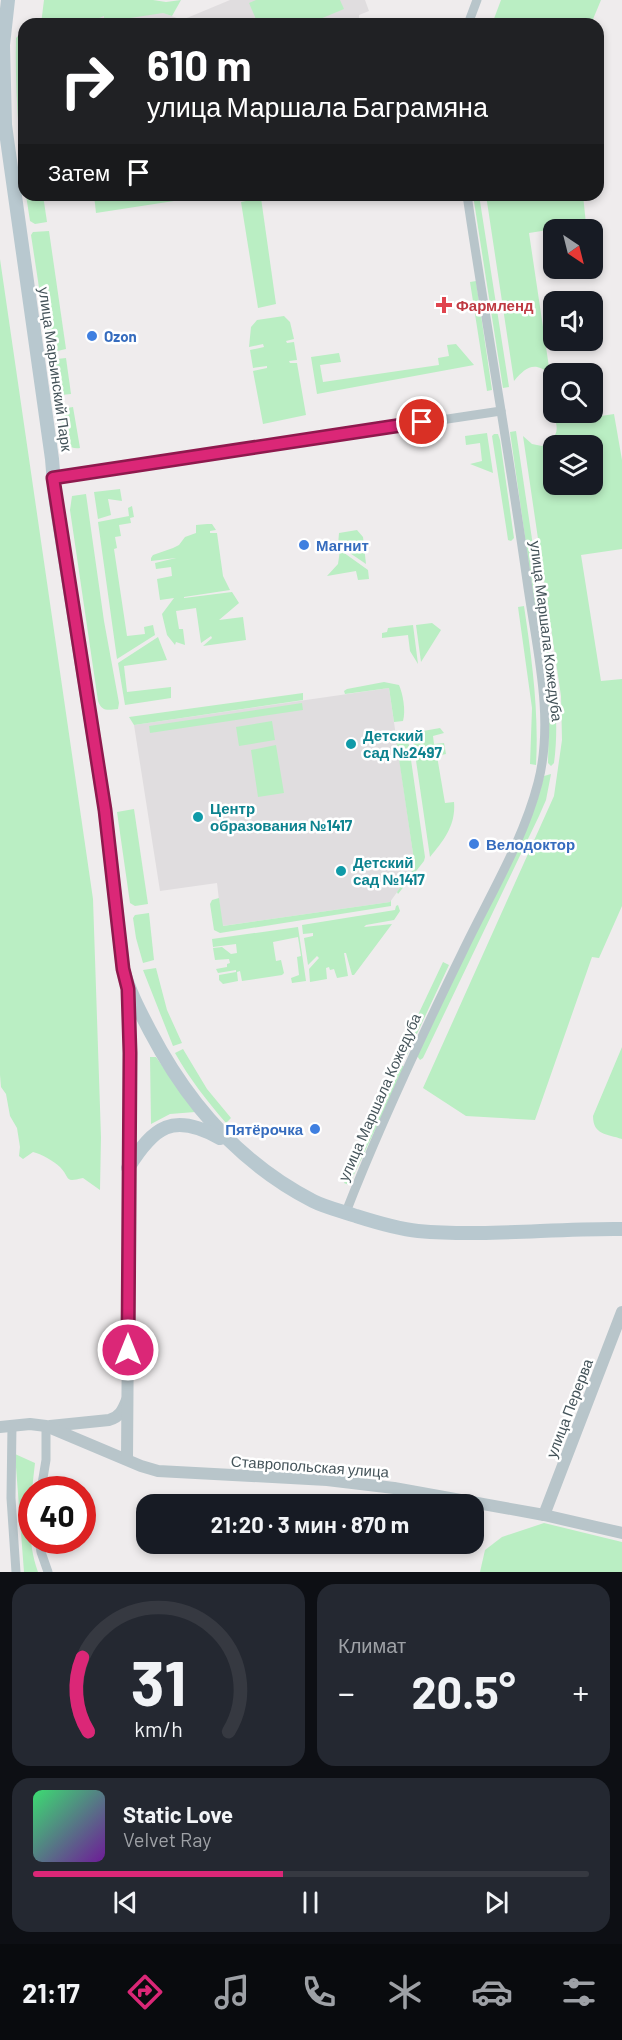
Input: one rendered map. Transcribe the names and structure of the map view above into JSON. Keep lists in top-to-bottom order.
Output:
{
  "streets": {
    "main road": ["улица Марьинский Парк"],
    "street": ["улица Маршала Кожедуба", "улица Перерва", "Ставропольская улица"]
  },
  "crossings": [
    ["улица Марьинский Парк", "Ставропольская улица"],
    ["улица Перерва", "Ставропольская улица"]
  ],
  "places": {
    "health": ["Фармленд"],
    "other": [
      "Ozon",
      "Магнит",
      "Детский сад №2497",
      "Центр образования №1417",
      "Велодоктор",
      "Детский сад №1417",
      "Пятёрочка"
    ]
  },
  "north": "bottom right",
  "page": {
    "turn": ["610 m", "улица Маршала Баграмяна"],
    "then": "Затем",
    "limit": "40",
    "trip": "21:20 · 3 мин · 870 m",
    "tile": "Климат",
    "heat": ["−", "20.5°", "+"],
    "song": ["Static Love", "Velvet Ray"],
    "tabs": "21:17",
    "gauge": ["31", "km/h"]
  }
}
